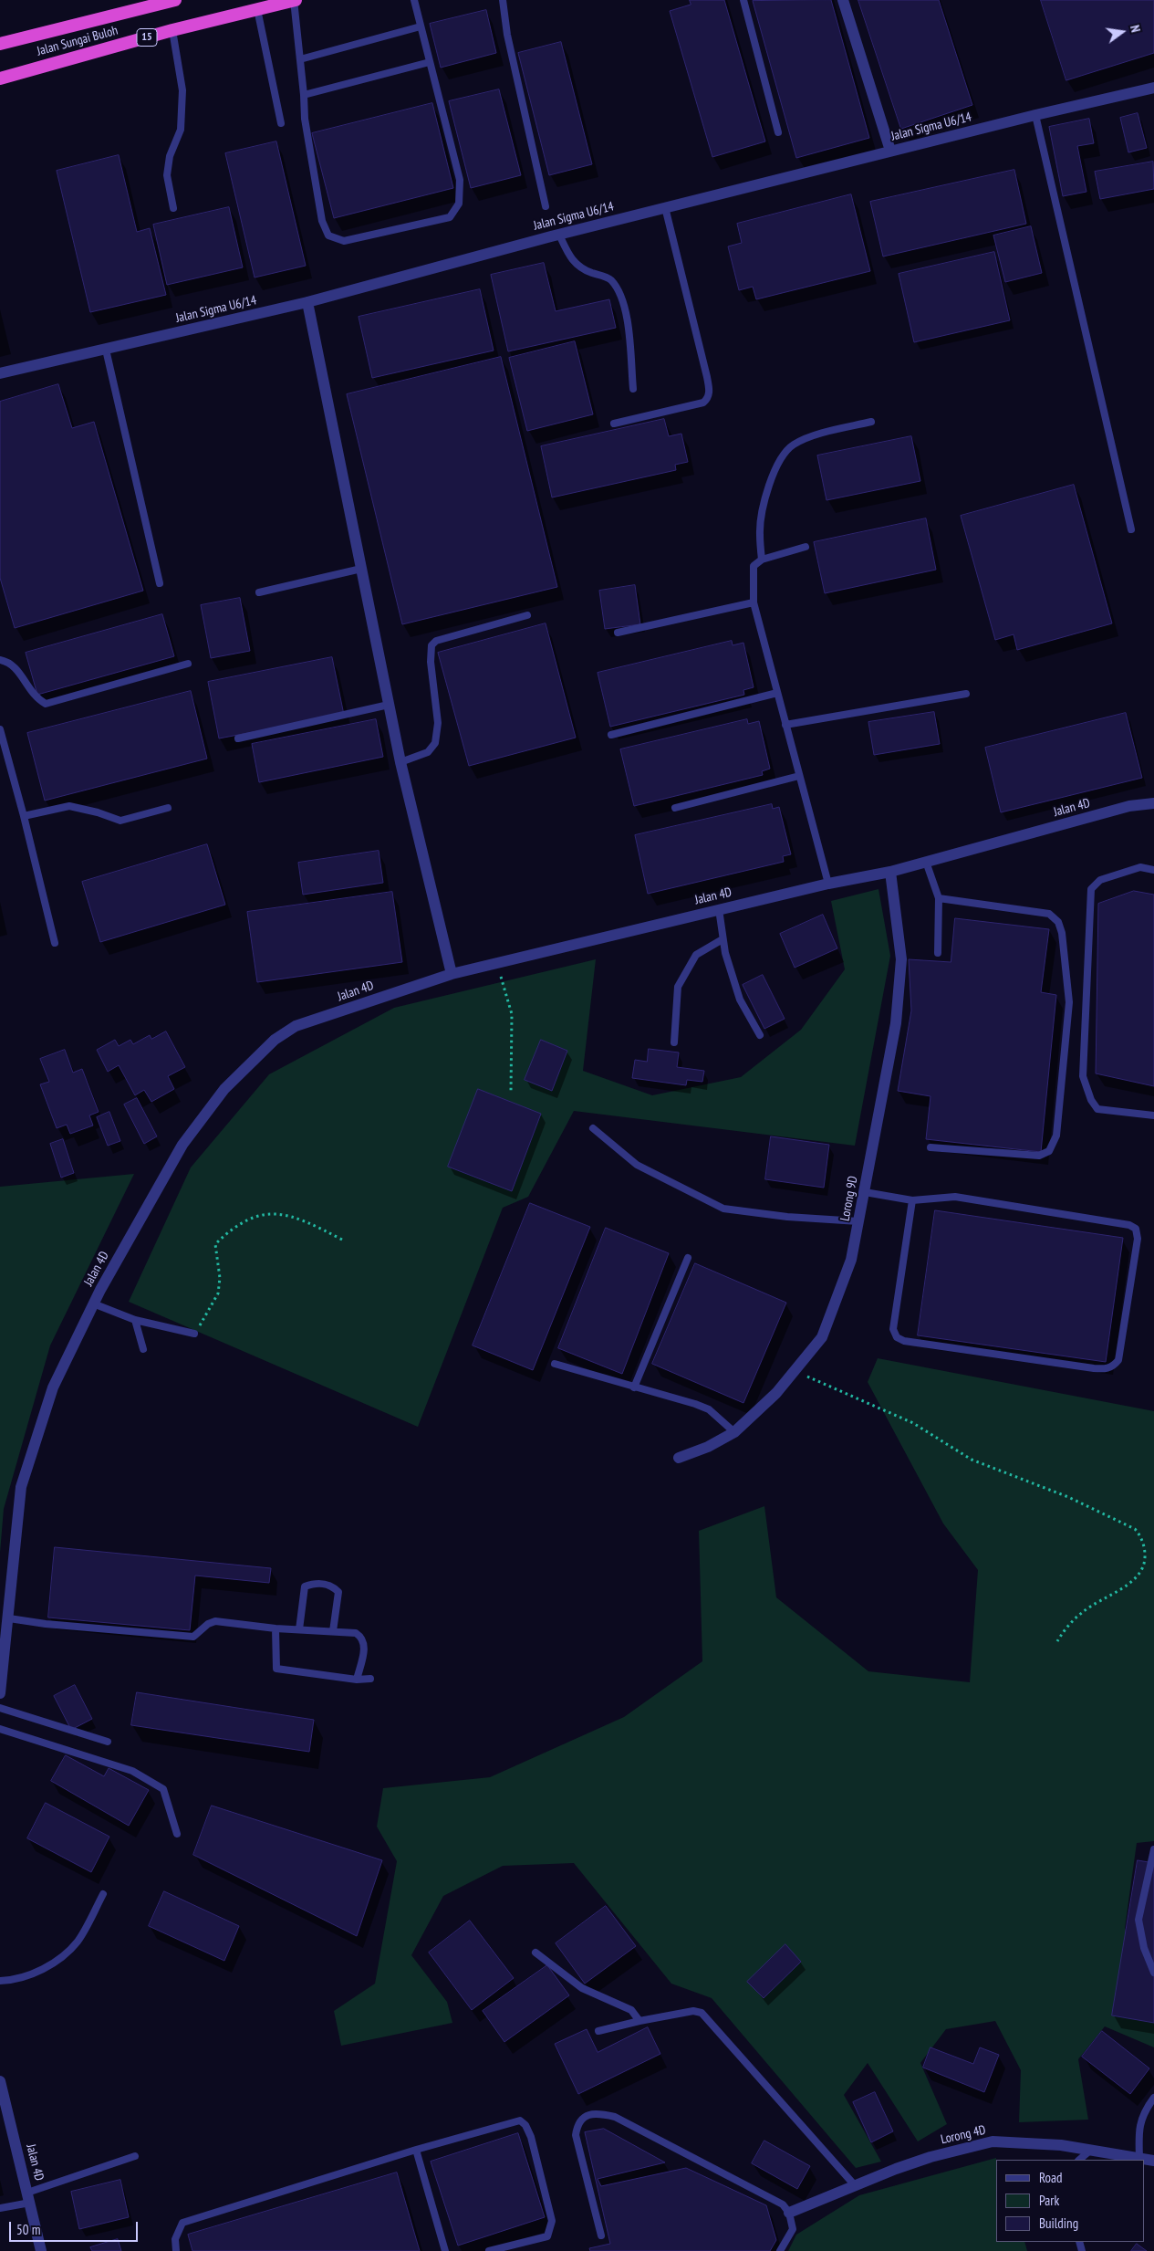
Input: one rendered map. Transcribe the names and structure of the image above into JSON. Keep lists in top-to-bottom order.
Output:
{
  "streets": {
    "highway": ["15", "Jalan Sungai Buloh"],
    "street": [
      "Jalan Sigma U6/14",
      "Jalan 4D",
      "Lorong 9D",
      "Lorong 4D"
    ]
  },
  "crossings": [
    ["Jalan 4D", "Lorong 9D"]
  ],
  "legend": ["Road", "Park", "Building"],
  "scale_bar": "50 m",
  "north": "right"
}
